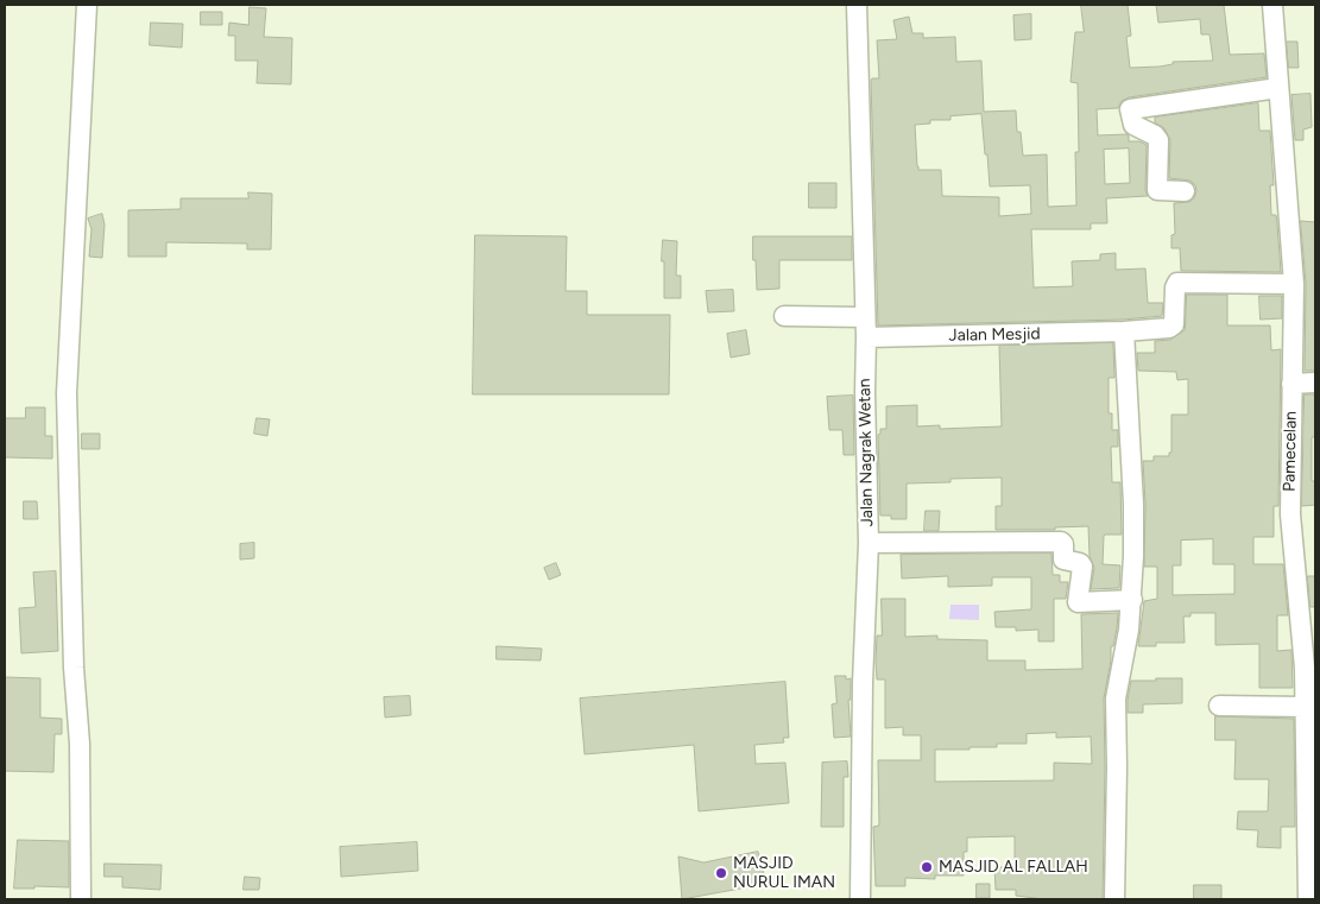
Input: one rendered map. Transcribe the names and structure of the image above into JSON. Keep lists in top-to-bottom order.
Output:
{
  "streets": {
    "street": ["Jalan Mesjid", "Pamecelan", "Jalan Nagrak Wetan"]
  },
  "crossings": [
    ["Jalan Mesjid", "Pamecelan"],
    ["Jalan Mesjid", "Jalan Nagrak Wetan"]
  ],
  "places": ["MASJID AL FALLAH", "MASJID NURUL IMAN"]
}
